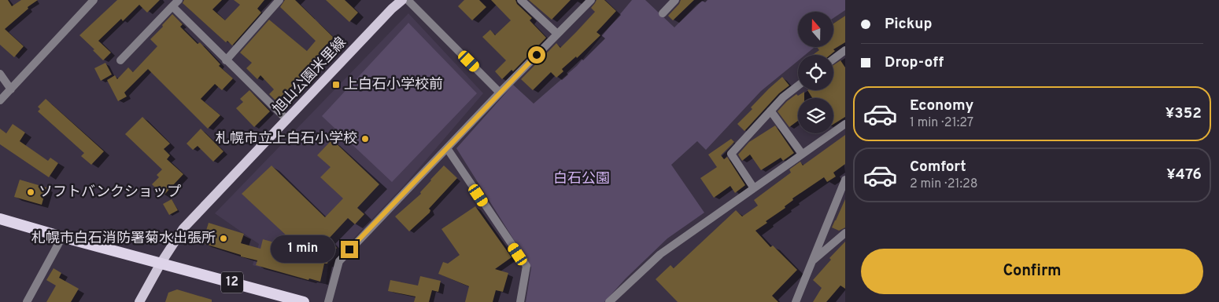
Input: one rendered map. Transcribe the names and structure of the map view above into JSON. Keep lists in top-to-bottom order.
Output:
{
  "streets": {
    "highway": ["12"],
    "main road": ["旭山公園米里線"]
  },
  "crossings": [
    ["旭山公園米里線", "12"]
  ],
  "parks": ["白石公園"],
  "places": {
    "transit": ["上白石小学校前"],
    "other": ["札幌市立上白石小学校", "ソフトバンクショップ", "札幌市白石消防署菊水出張所"]
  },
  "north": "top",
  "page": {
    "banner": ["Pickup", "Drop-off"],
    "list": [
      {
        "name": "Economy",
        "note": "1 min · 21:27",
        "value": "¥352"
      },
      {
        "name": "Comfort",
        "note": "2 min · 21:28",
        "value": "¥476"
      }
    ],
    "bubble": "1 min",
    "buttons": "Confirm"
  }
}
